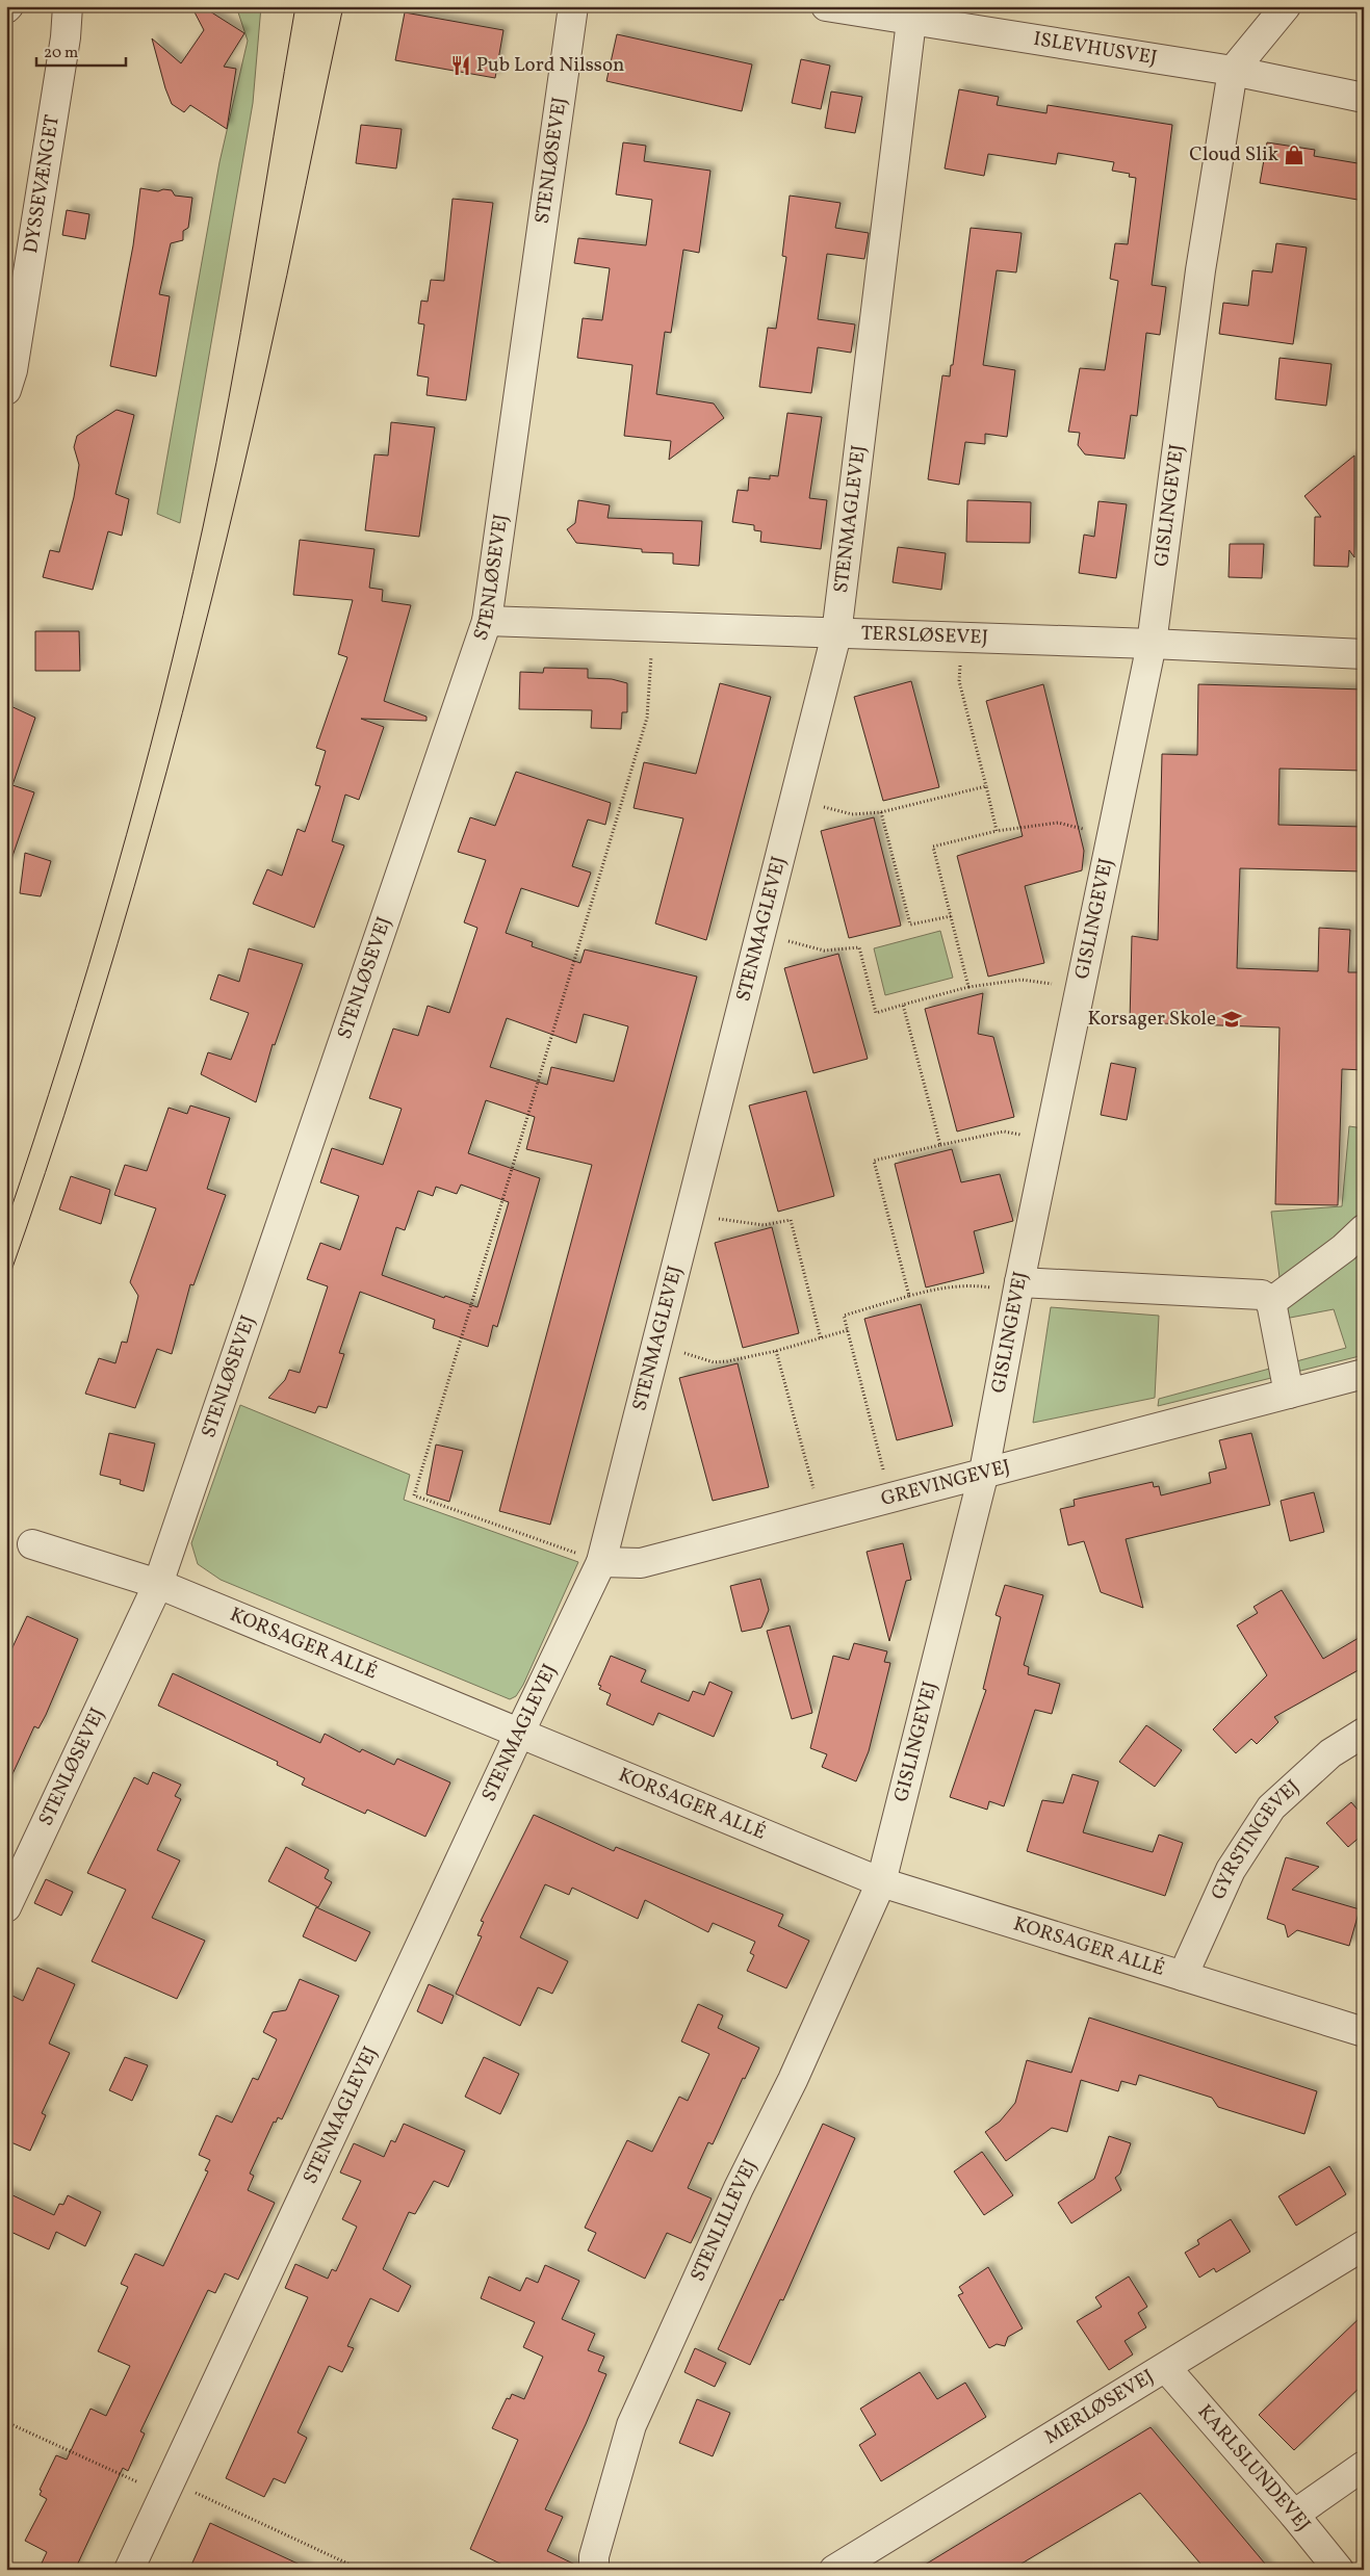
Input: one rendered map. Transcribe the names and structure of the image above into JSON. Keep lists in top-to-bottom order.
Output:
{
  "streets": {
    "street": [
      "ISLEVHUSVEJ",
      "STENLØSEVEJ",
      "DYSSEVÆNGET",
      "GISLINGEVEJ",
      "STENMAGLEVEJ",
      "TERSLØSEVEJ",
      "GREVINGEVEJ",
      "KORSAGER ALLÉ",
      "GYRSTINGEVEJ",
      "STENLILLEVEJ",
      "MERLØSEVEJ",
      "KARLSLUNDEVEJ"
    ]
  },
  "crossings": [
    ["ISLEVHUSVEJ", "GISLINGEVEJ"],
    ["ISLEVHUSVEJ", "STENMAGLEVEJ"],
    ["STENLØSEVEJ", "TERSLØSEVEJ"],
    ["STENLØSEVEJ", "KORSAGER ALLÉ"],
    ["GISLINGEVEJ", "TERSLØSEVEJ"],
    ["GISLINGEVEJ", "GREVINGEVEJ"],
    ["GISLINGEVEJ", "KORSAGER ALLÉ"],
    ["GISLINGEVEJ", "STENLILLEVEJ"],
    ["STENMAGLEVEJ", "TERSLØSEVEJ"],
    ["STENMAGLEVEJ", "GREVINGEVEJ"],
    ["STENMAGLEVEJ", "KORSAGER ALLÉ"],
    ["KORSAGER ALLÉ", "GYRSTINGEVEJ"],
    ["KORSAGER ALLÉ", "STENLILLEVEJ"],
    ["MERLØSEVEJ", "KARLSLUNDEVEJ"]
  ],
  "places": {
    "restaurant": ["Pub Lord Nilsson"],
    "shop": ["Cloud Slik"],
    "school or university": ["Korsager Skole"]
  },
  "scale_bar": "20 m"
}
